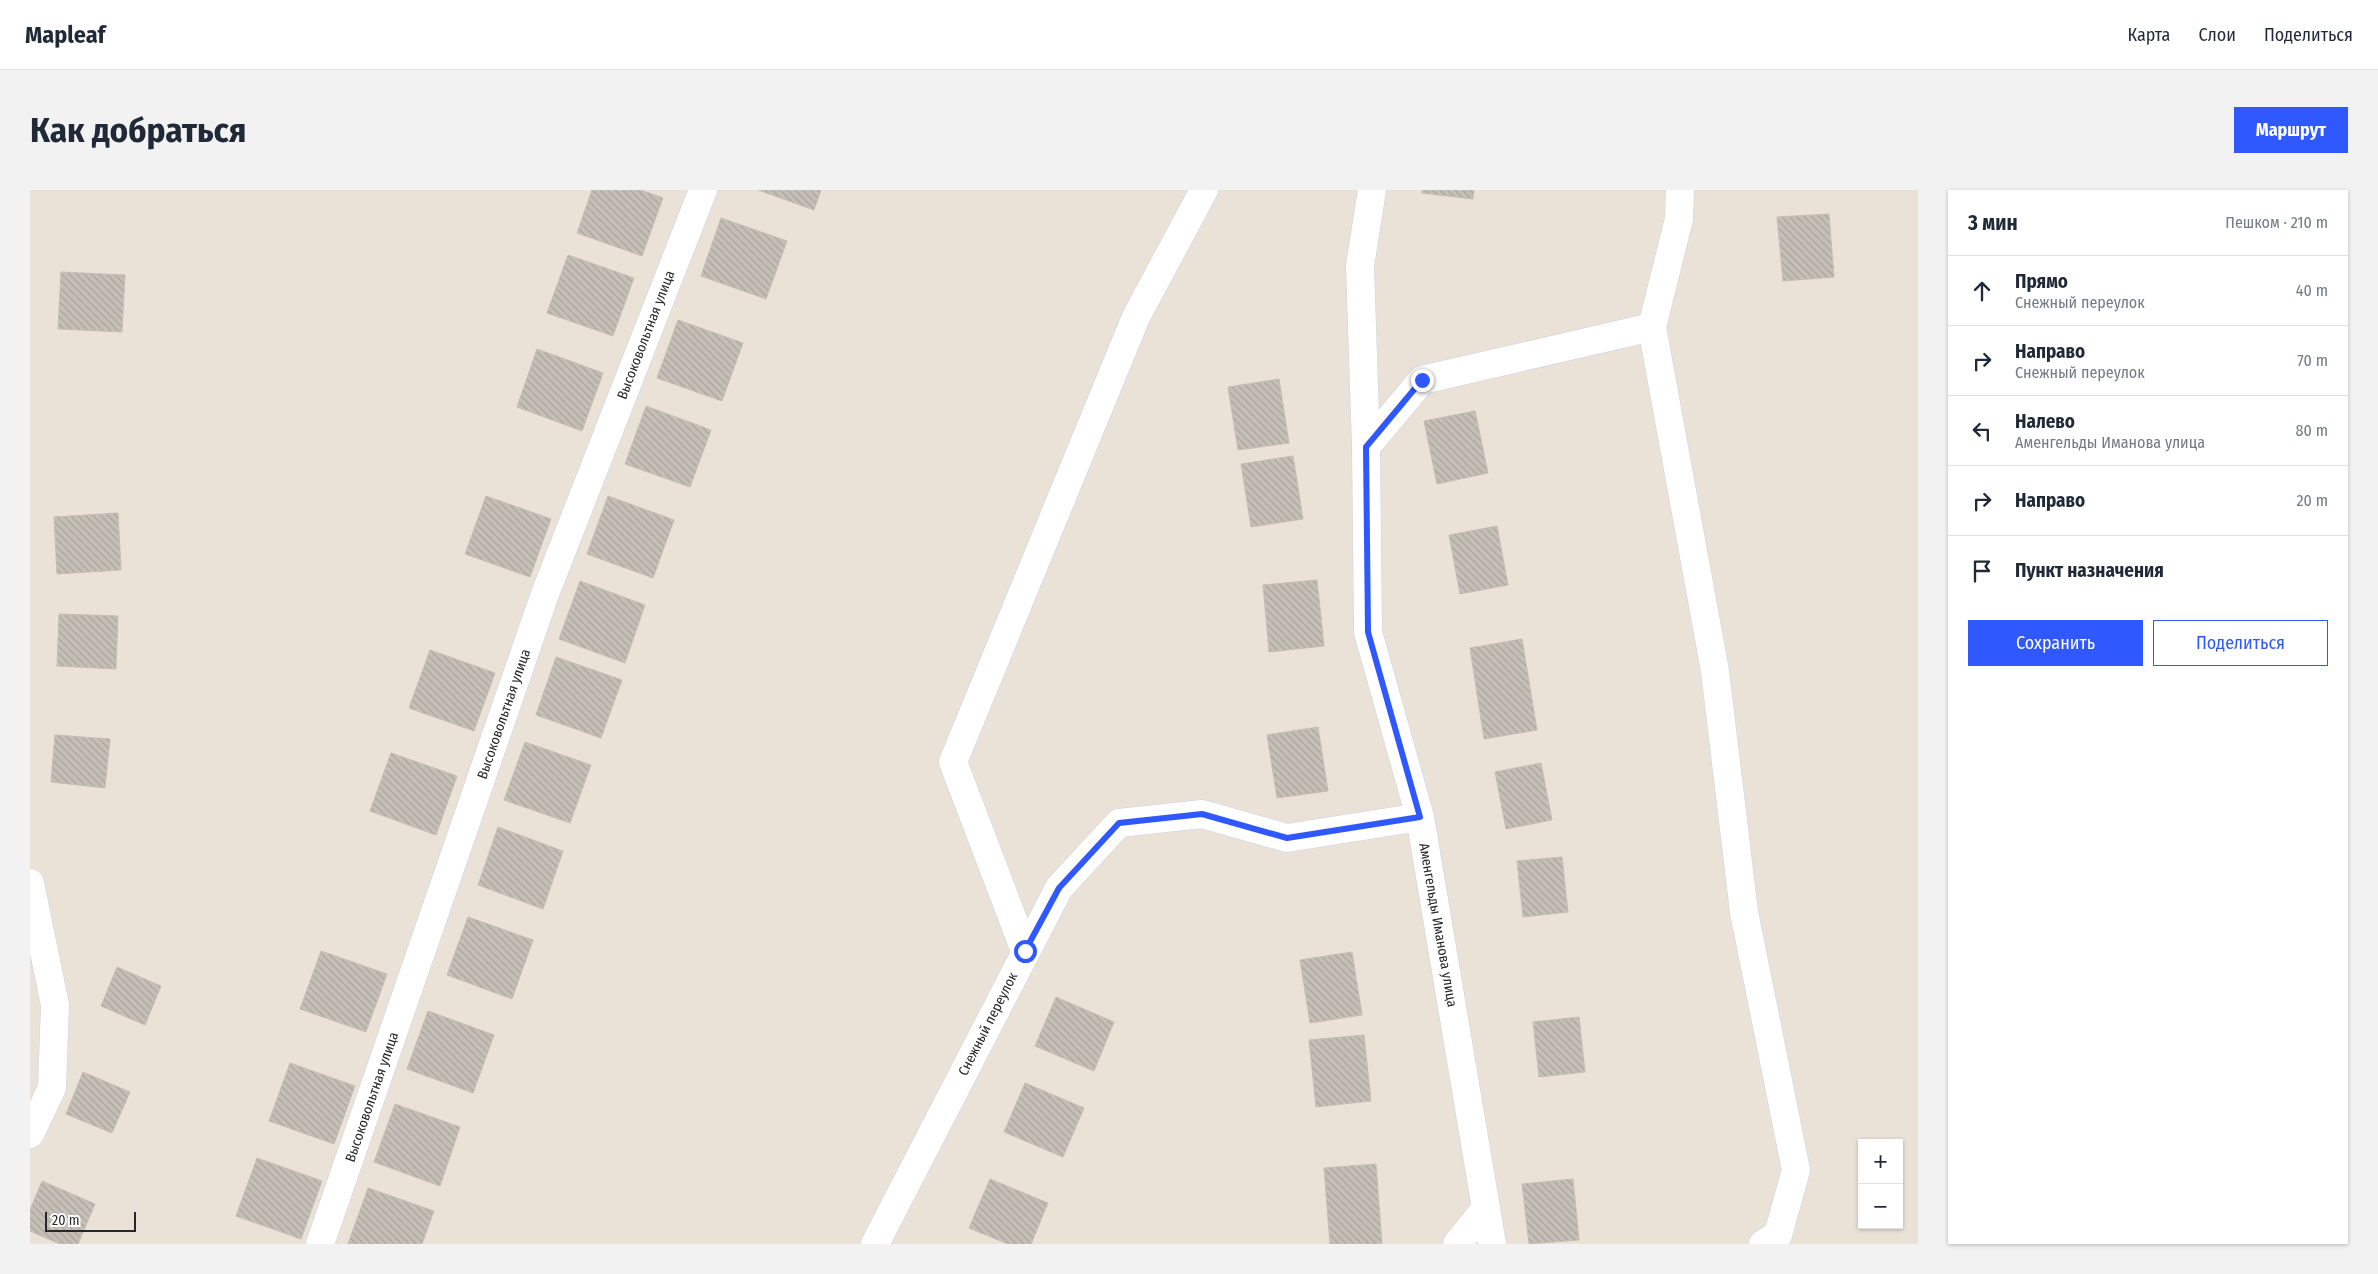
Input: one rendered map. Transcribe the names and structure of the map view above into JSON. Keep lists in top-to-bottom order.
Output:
{
  "streets": {
    "street": ["Высоковольтная улица", "Аменгельды Иманова улица", "Снежный переулок"]
  },
  "crossings": [
    ["Аменгельды Иманова улица", "Снежный переулок"]
  ],
  "scale_bar": "20 m",
  "page": {
    "header": "Mapleaf",
    "nav": ["Карта", "Слои", "Поделиться"],
    "buttons": [
      "Маршрут",
      ["Сохранить", "Поделиться"]
    ],
    "title": "Как добраться",
    "heading": ["3 мин", "Пешком · 210 m"],
    "list": [
      ["Прямо", "Снежный переулок", "40 m"],
      ["Направо", "Снежный переулок", "70 m"],
      ["Налево", "Аменгельды Иманова улица", "80 m"],
      ["Направо", "20 m"],
      "Пункт назначения"
    ],
    "map_buttons": ["+", "−"],
    "scale": "20 m"
  }
}
